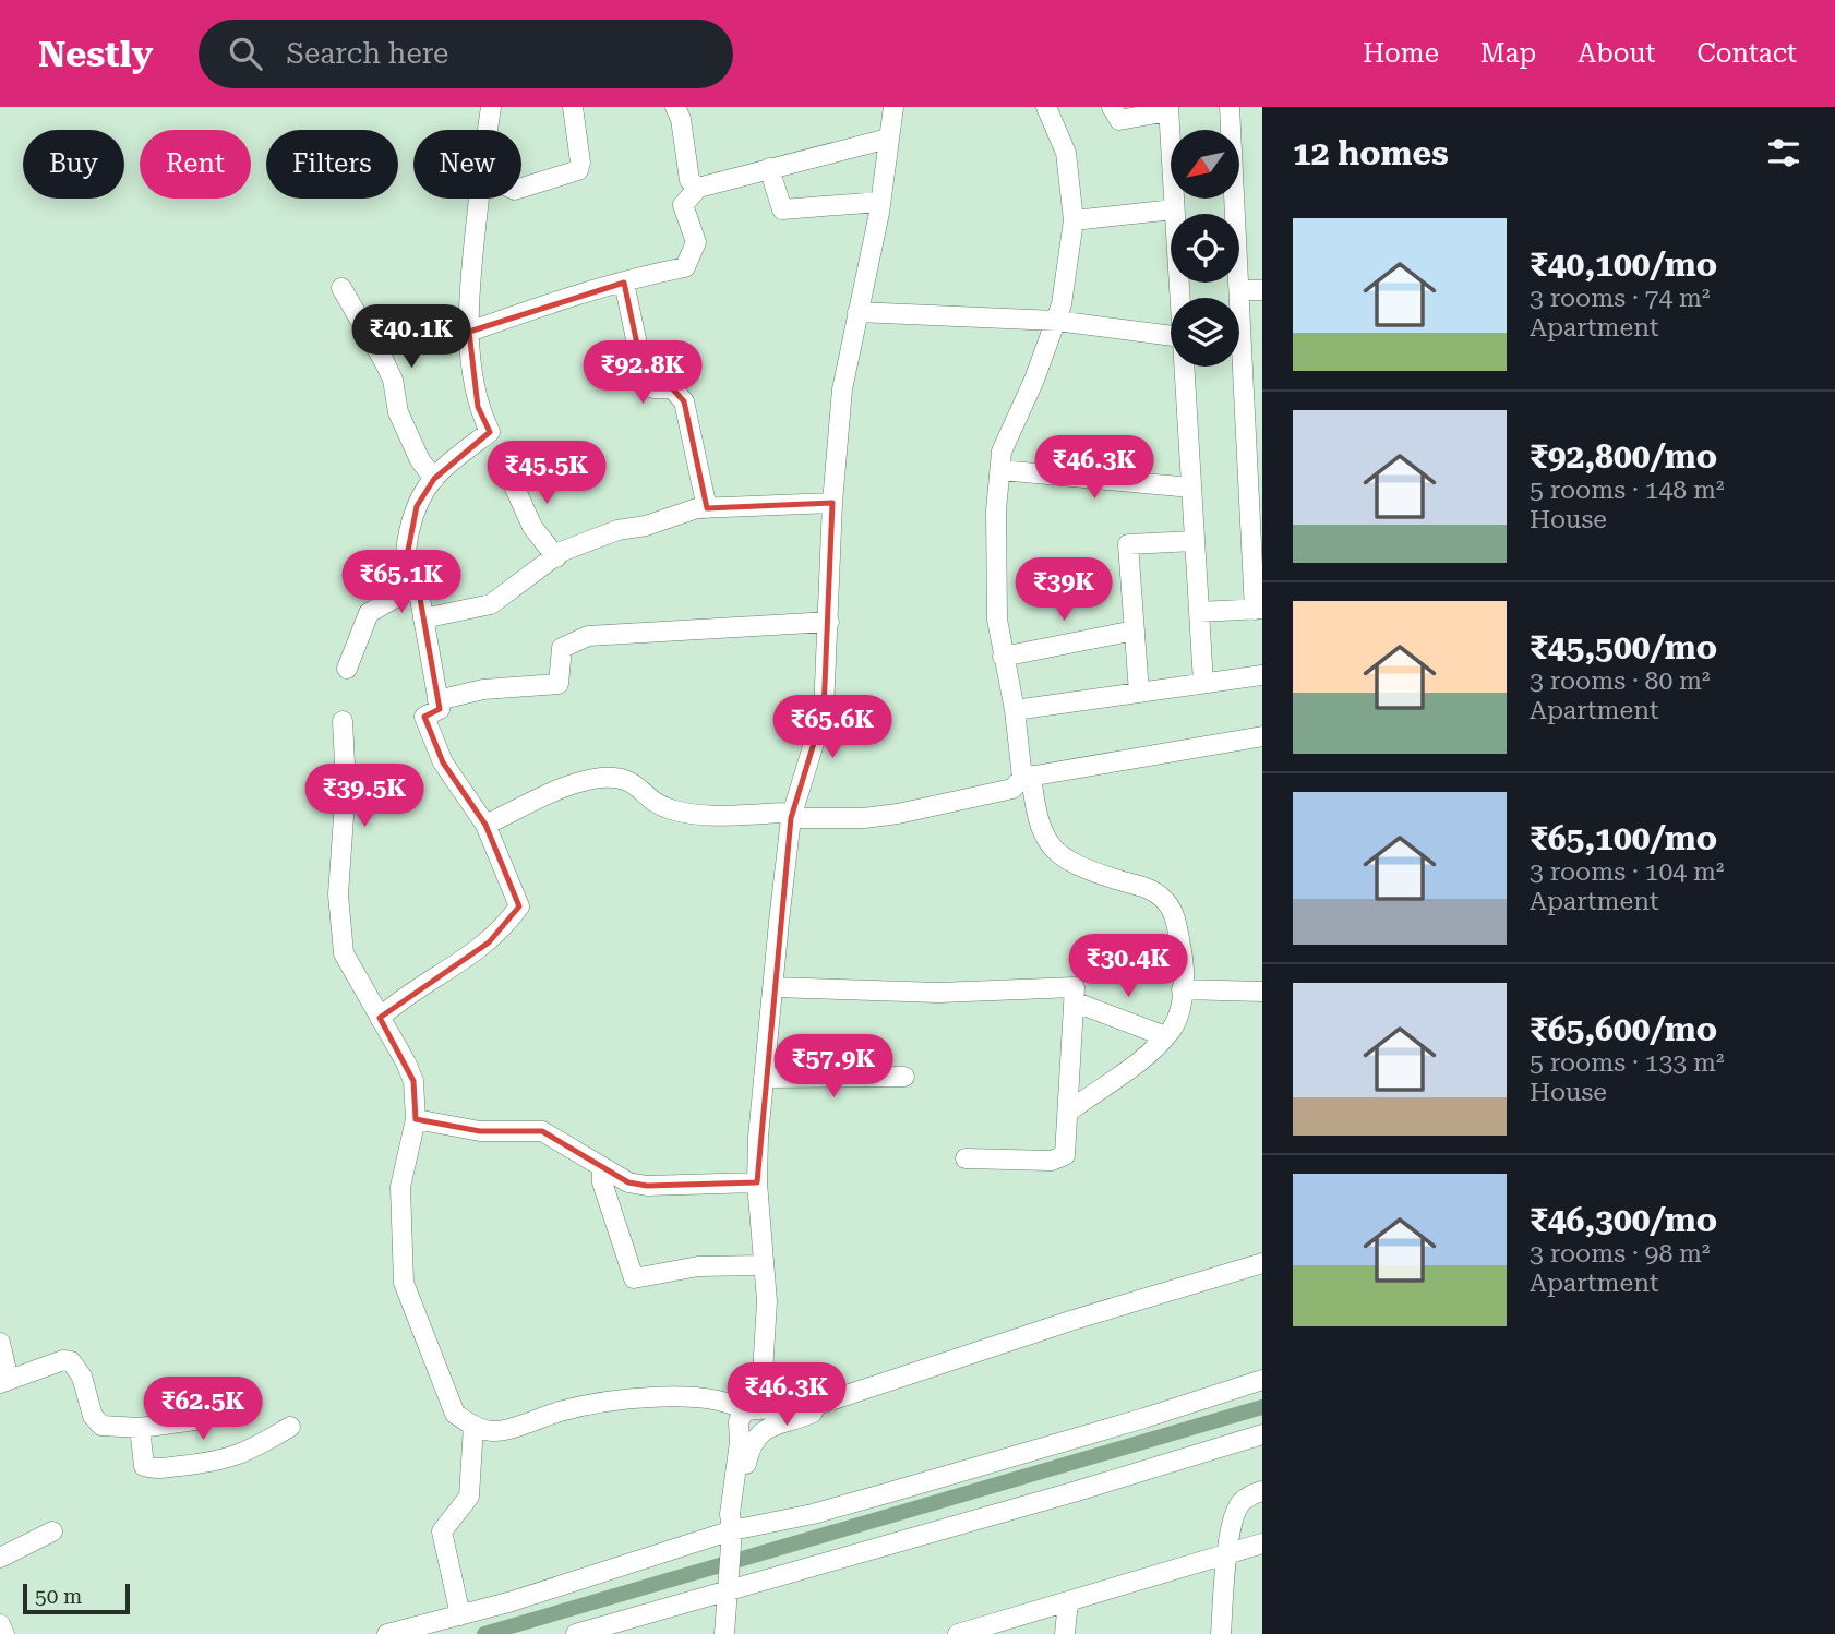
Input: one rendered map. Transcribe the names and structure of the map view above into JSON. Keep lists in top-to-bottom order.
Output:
{
  "scale_bar": "50 m",
  "north": "bottom left",
  "page": {
    "header": "Nestly",
    "search": "Search here",
    "nav": [
      "Home",
      "Map",
      "About",
      "Contact"
    ],
    "heading": "12 homes",
    "chip": [
      "Buy",
      "Rent",
      "Filters",
      "New"
    ],
    "list": [
      {
        "name": "₹40,100/mo",
        "note": "3 rooms · 74 m² · Apartment"
      },
      {
        "name": "₹92,800/mo",
        "note": "5 rooms · 148 m² · House"
      },
      {
        "name": "₹45,500/mo",
        "note": "3 rooms · 80 m² · Apartment"
      },
      {
        "name": "₹65,100/mo",
        "note": "3 rooms · 104 m² · Apartment"
      },
      {
        "name": "₹65,600/mo",
        "note": "5 rooms · 133 m² · House"
      },
      {
        "name": "₹46,300/mo",
        "note": "3 rooms · 98 m² · Apartment"
      }
    ],
    "price": [
      "₹40.1K",
      "₹92.8K",
      "₹46.3K",
      "₹45.5K",
      "₹65.1K",
      "₹39K",
      "₹65.6K",
      "₹39.5K",
      "₹30.4K",
      "₹57.9K",
      "₹46.3K",
      "₹62.5K"
    ],
    "scale": "50 m"
  }
}
